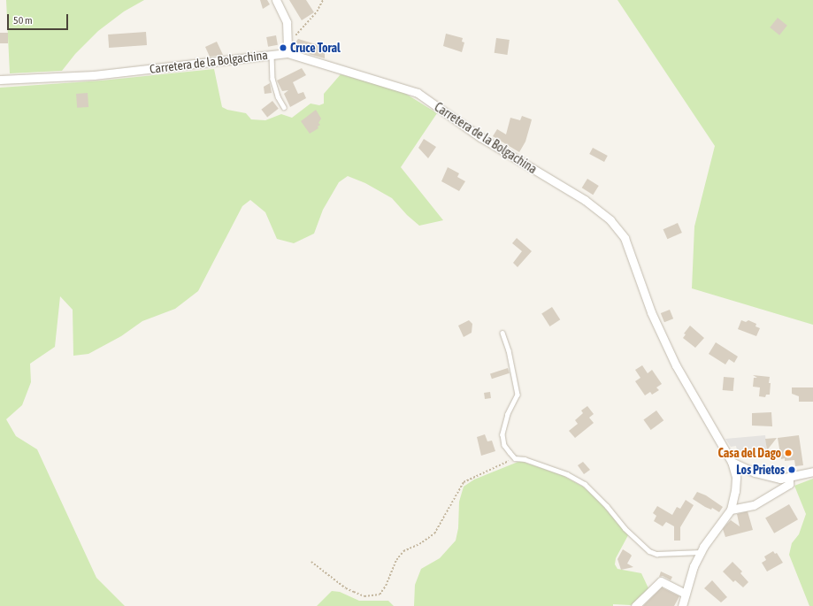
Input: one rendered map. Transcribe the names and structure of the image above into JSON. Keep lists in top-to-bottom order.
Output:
{
  "streets": {
    "street": ["Carretera de la Bolgachina"]
  },
  "places": ["Cruce Toral", "Casa del Dago", "Los Prietos"],
  "scale_bar": "50 m"
}
